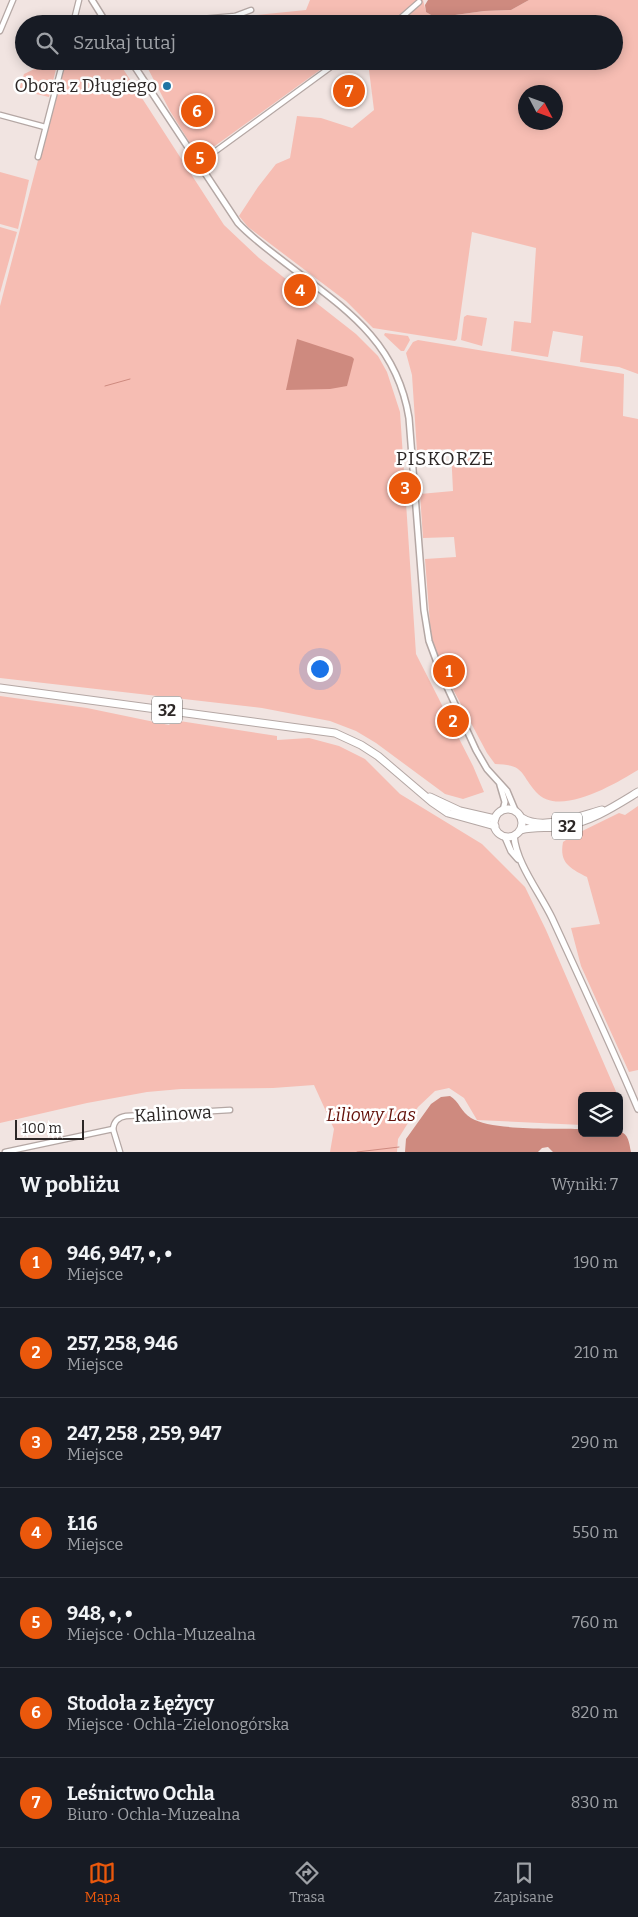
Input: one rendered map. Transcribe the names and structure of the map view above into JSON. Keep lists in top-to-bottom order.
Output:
{
  "streets": {
    "main road": ["32"],
    "street": ["Kalinowa"]
  },
  "districts": ["PISKORZE"],
  "parks": ["Liliowy Las"],
  "places": ["Obora z Długiego"],
  "scale_bar": "100 m",
  "north": "bottom right",
  "page": {
    "search": "Szukaj tutaj",
    "pins": [
      "7",
      "6",
      "5",
      "4",
      "3",
      "1",
      "2"
    ],
    "scale": "100 m",
    "heading": ["W pobliżu", "Wyniki: 7"],
    "list": [
      {
        "mark": "1",
        "name": "946, 947, •, •",
        "note": "Miejsce",
        "value": "190 m"
      },
      {
        "mark": "2",
        "name": "257, 258, 946",
        "note": "Miejsce",
        "value": "210 m"
      },
      {
        "mark": "3",
        "name": "247, 258 , 259, 947",
        "note": "Miejsce",
        "value": "290 m"
      },
      {
        "mark": "4",
        "name": "Ł16",
        "note": "Miejsce",
        "value": "550 m"
      },
      {
        "mark": "5",
        "name": "948, •, •",
        "note": "Miejsce · Ochla-Muzealna",
        "value": "760 m"
      },
      {
        "mark": "6",
        "name": "Stodoła z Łężycy",
        "note": "Miejsce · Ochla-Zielonogórska",
        "value": "820 m"
      },
      {
        "mark": "7",
        "name": "Leśnictwo Ochla",
        "note": "Biuro · Ochla-Muzealna",
        "value": "830 m"
      }
    ],
    "nav": ["Mapa", "Trasa", "Zapisane"]
  }
}
